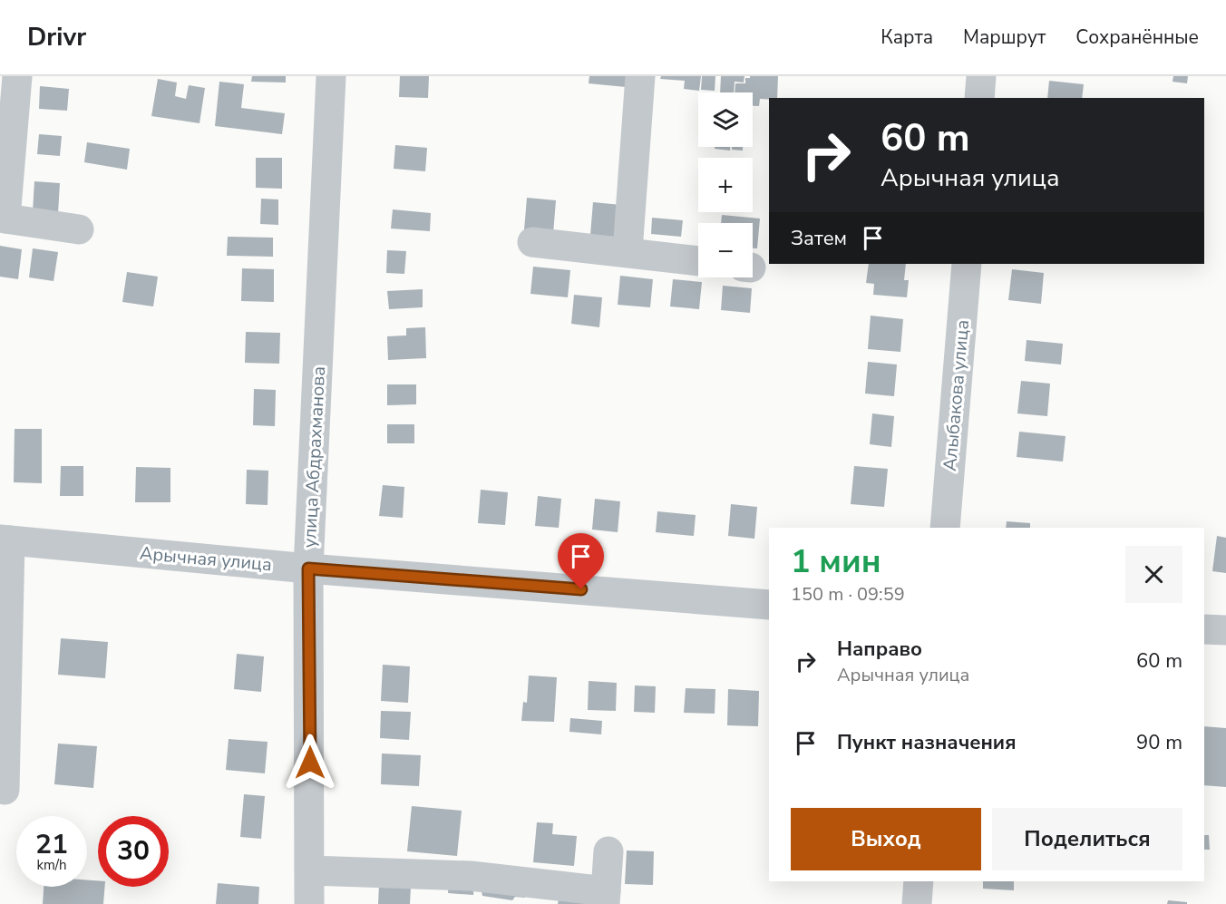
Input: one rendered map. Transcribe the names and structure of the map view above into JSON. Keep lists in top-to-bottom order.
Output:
{
  "streets": {
    "street": ["Алыбакова улица", "улица Абдрахманова", "Арычная улица"]
  },
  "crossings": [
    ["улица Абдрахманова", "Арычная улица"]
  ],
  "page": {
    "header": "Drivr",
    "nav": ["Карта", "Маршрут", "Сохранённые"],
    "map_buttons": ["+", "−"],
    "turn": ["60 m", "Арычная улица"],
    "then": "Затем",
    "heading": ["1 мин", "150 m · 09:59"],
    "list": [
      {
        "name": "Направо",
        "note": "Арычная улица",
        "value": "60 m"
      },
      {
        "name": "Пункт назначения",
        "value": "90 m"
      }
    ],
    "buttons": ["Выход", "Поделиться"],
    "speed": "21 km/h",
    "limit": "30"
  }
}
